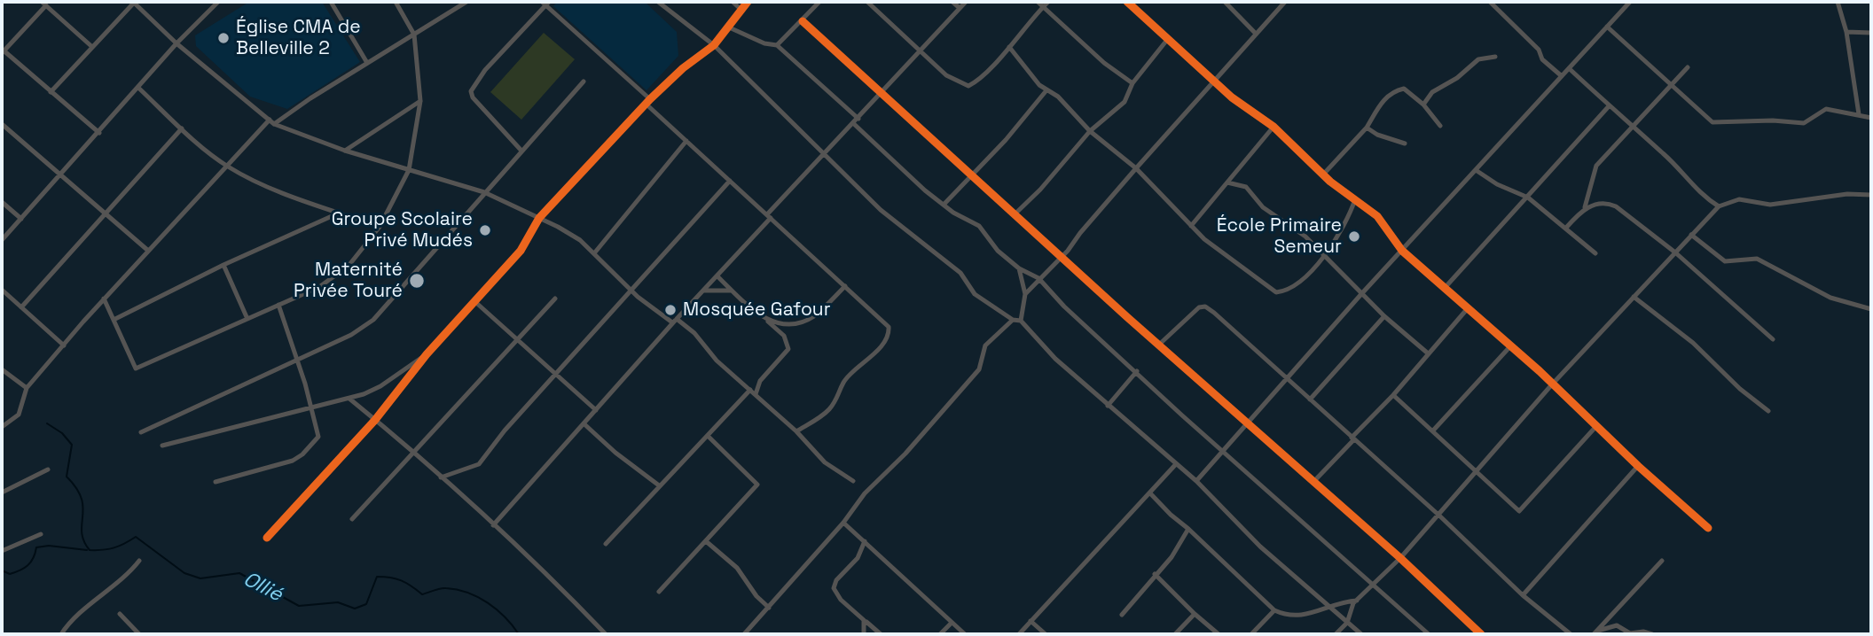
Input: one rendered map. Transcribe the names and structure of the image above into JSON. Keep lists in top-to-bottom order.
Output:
{
  "water": ["Ollié"],
  "places": [
    "Église CMA de Belleville 2",
    "Groupe Scolaire Privé Mudés",
    "École Primaire Semeur",
    "Maternité Privée Touré",
    "Mosquée Gafour"
  ]
}
